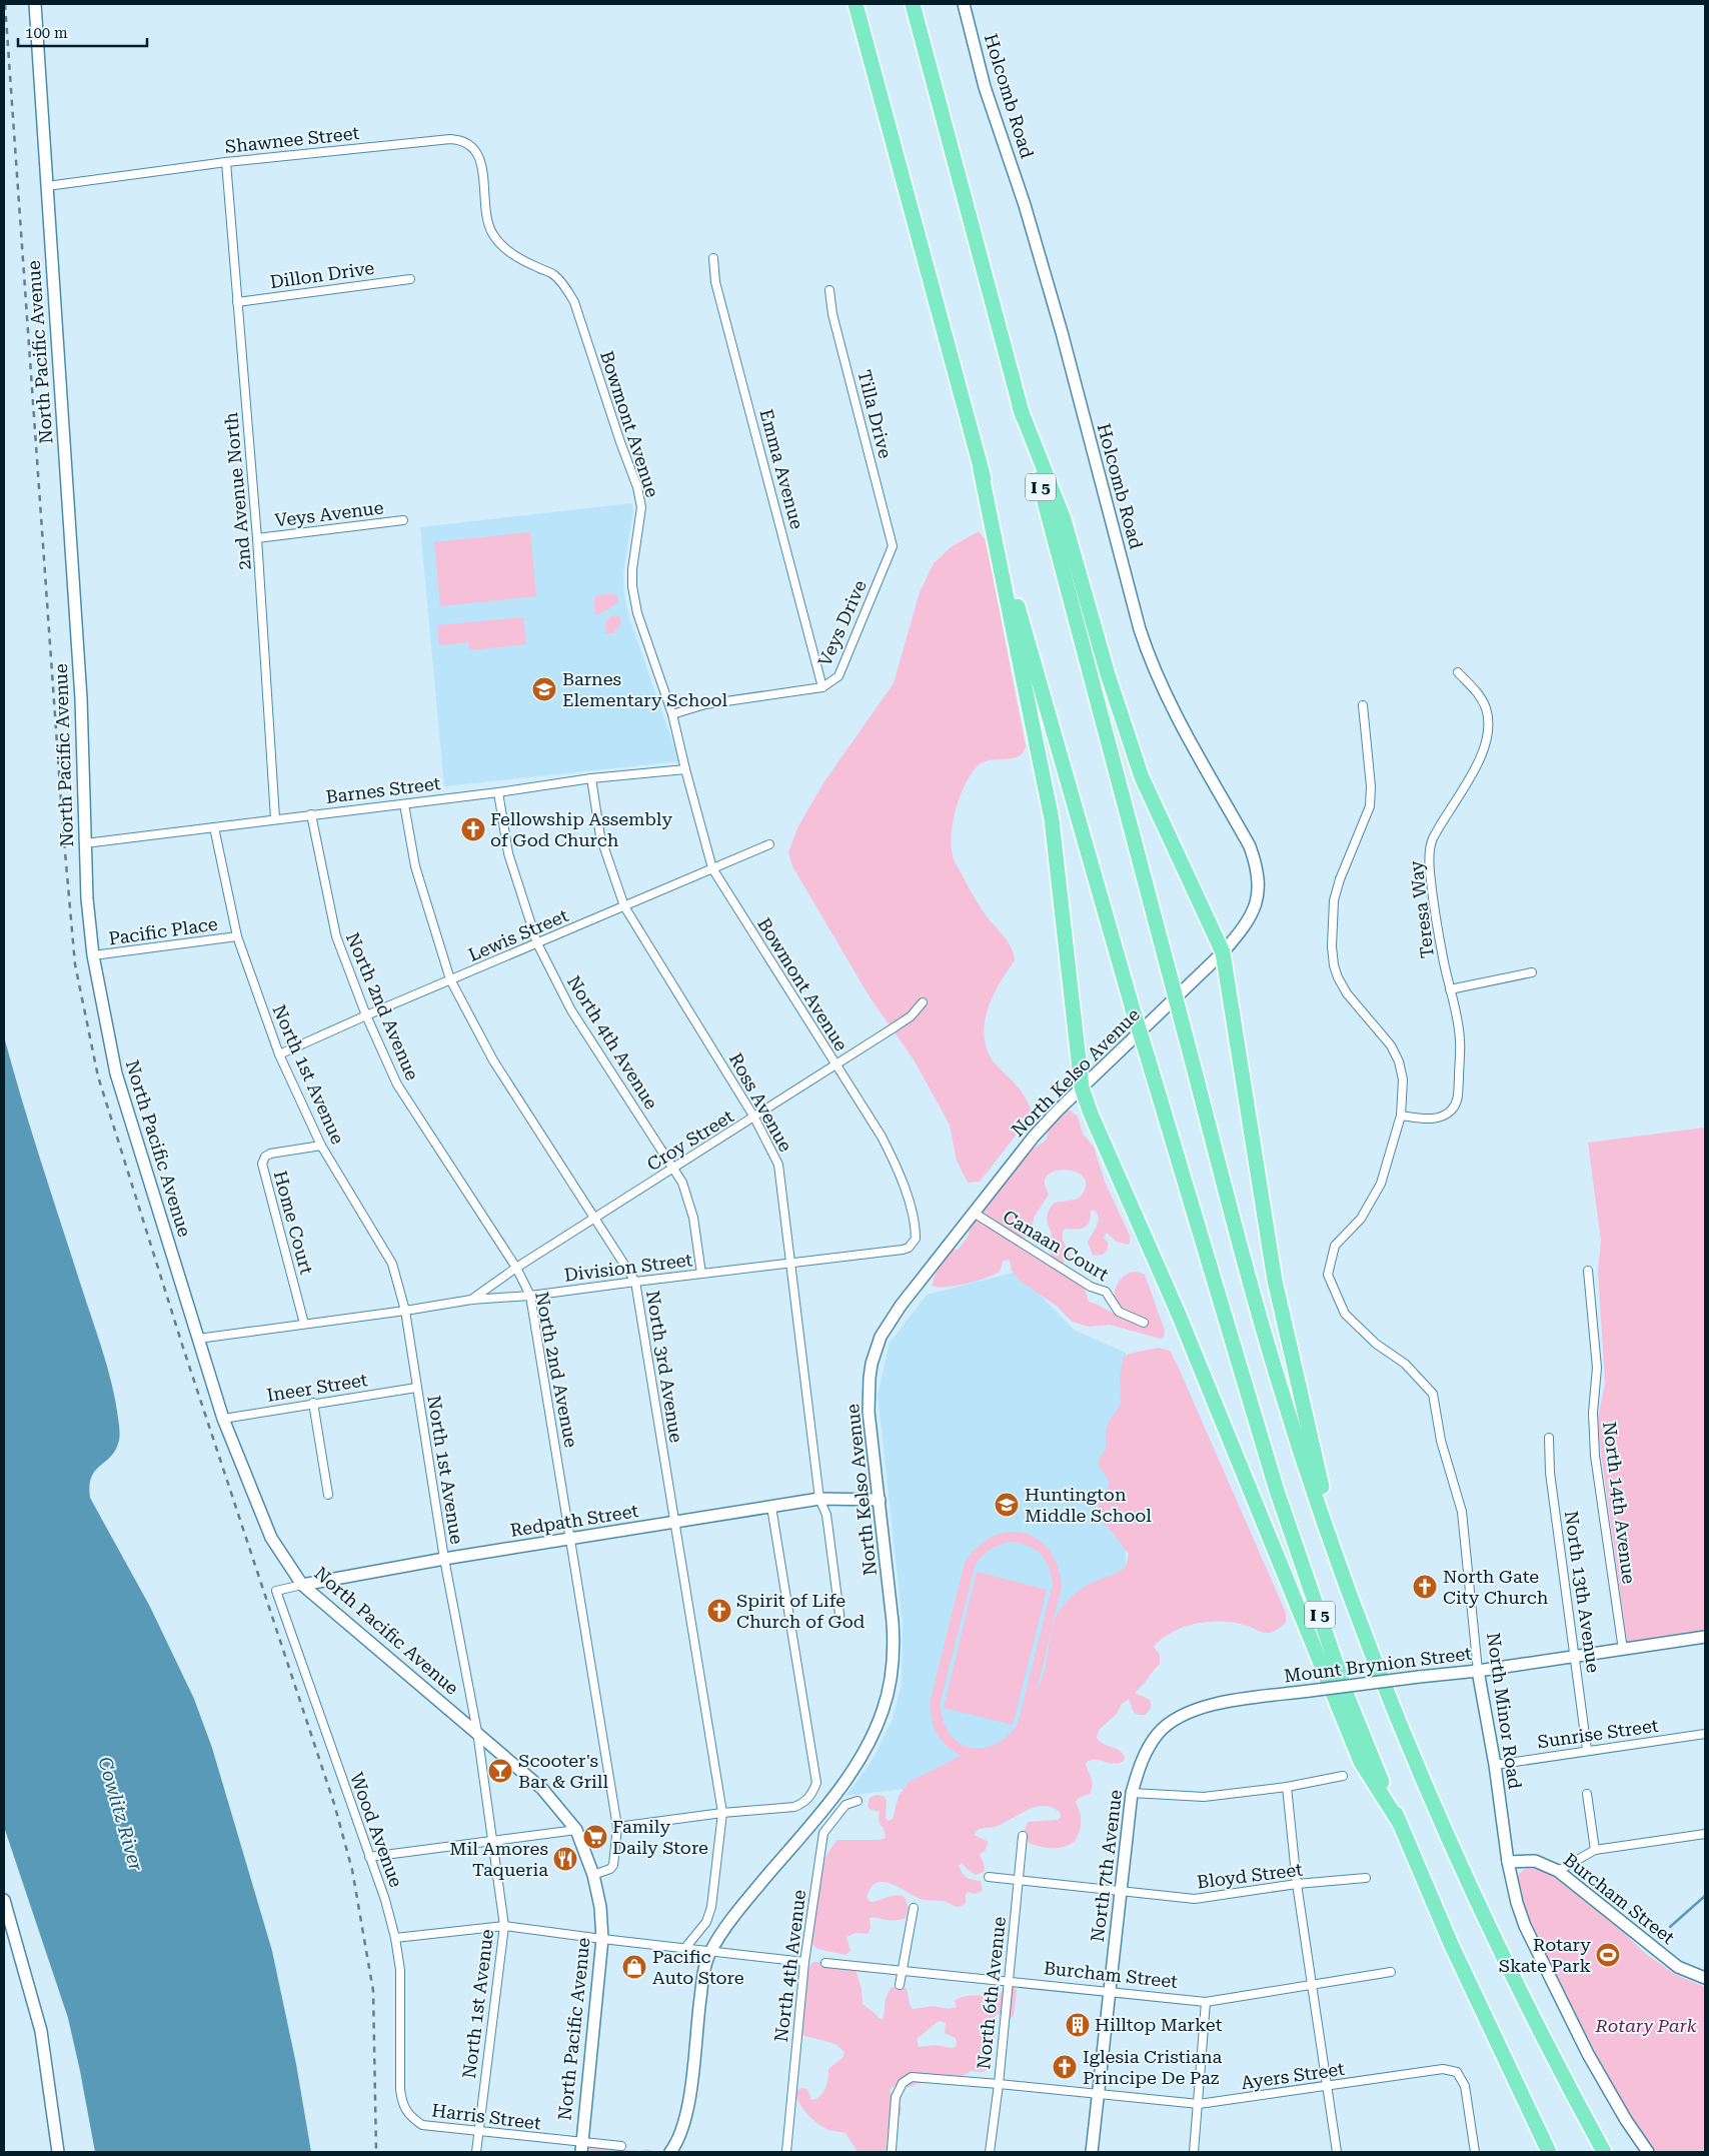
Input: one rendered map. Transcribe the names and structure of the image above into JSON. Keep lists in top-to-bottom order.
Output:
{
  "streets": {
    "highway": ["I 5"],
    "street": [
      "Holcomb Road",
      "Shawnee Street",
      "Dillon Drive",
      "North Pacific Avenue",
      "Tilla Drive",
      "Bowmont Avenue",
      "Emma Avenue",
      "2nd Avenue North",
      "Veys Avenue",
      "Veys Drive",
      "Barnes Street",
      "Teresa Way",
      "Pacific Place",
      "Lewis Street",
      "North 2nd Avenue",
      "North 4th Avenue",
      "North Kelso Avenue",
      "North 1st Avenue",
      "Ross Avenue",
      "Croy Street",
      "Home Court",
      "Canaan Court",
      "Division Street",
      "North 3rd Avenue",
      "Ineer Street",
      "North 14th Avenue",
      "Redpath Street",
      "North 13th Avenue",
      "Mount Brynion Street",
      "North Minor Road",
      "Sunrise Street",
      "Wood Avenue",
      "North 7th Avenue",
      "Bloyd Street",
      "Burcham Street",
      "North 6th Avenue",
      "Ayers Street",
      "Harris Street"
    ]
  },
  "crossings": [
    ["Holcomb Road", "North Kelso Avenue"],
    ["Shawnee Street", "North Pacific Avenue"],
    ["Shawnee Street", "Bowmont Avenue"],
    ["Shawnee Street", "2nd Avenue North"],
    ["Dillon Drive", "2nd Avenue North"],
    ["North Pacific Avenue", "Barnes Street"],
    ["North Pacific Avenue", "Pacific Place"],
    ["North Pacific Avenue", "North 2nd Avenue"],
    ["North Pacific Avenue", "North 1st Avenue"],
    ["North Pacific Avenue", "Division Street"],
    ["North Pacific Avenue", "Ineer Street"],
    ["North Pacific Avenue", "Redpath Street"],
    ["North Pacific Avenue", "Harris Street"],
    ["Tilla Drive", "Veys Drive"],
    ["Bowmont Avenue", "Veys Drive"],
    ["Bowmont Avenue", "Barnes Street"],
    ["Bowmont Avenue", "Lewis Street"],
    ["Bowmont Avenue", "Croy Street"],
    ["Bowmont Avenue", "Division Street"],
    ["Emma Avenue", "Veys Drive"],
    ["2nd Avenue North", "Veys Avenue"],
    ["2nd Avenue North", "Barnes Street"],
    ["Barnes Street", "North 2nd Avenue"],
    ["Barnes Street", "North 4th Avenue"],
    ["Barnes Street", "North 1st Avenue"],
    ["Barnes Street", "Ross Avenue"],
    ["Barnes Street", "North 3rd Avenue"],
    ["Teresa Way", "North Minor Road"],
    ["Pacific Place", "North 1st Avenue"],
    ["Lewis Street", "North 2nd Avenue"],
    ["Lewis Street", "North 4th Avenue"],
    ["Lewis Street", "North 1st Avenue"],
    ["Lewis Street", "Ross Avenue"],
    ["Lewis Street", "North 3rd Avenue"],
    ["North 2nd Avenue", "Croy Street"],
    ["North 2nd Avenue", "Division Street"],
    ["North 2nd Avenue", "Redpath Street"],
    ["North 4th Avenue", "Croy Street"],
    ["North 4th Avenue", "Division Street"],
    ["North Kelso Avenue", "Canaan Court"],
    ["North Kelso Avenue", "Redpath Street"],
    ["North 1st Avenue", "Home Court"],
    ["North 1st Avenue", "Division Street"],
    ["North 1st Avenue", "Ineer Street"],
    ["North 1st Avenue", "Redpath Street"],
    ["North 1st Avenue", "Harris Street"],
    ["Ross Avenue", "Croy Street"],
    ["Ross Avenue", "Division Street"],
    ["Ross Avenue", "Redpath Street"],
    ["Croy Street", "Division Street"],
    ["Croy Street", "North 3rd Avenue"],
    ["Home Court", "Division Street"],
    ["Division Street", "North 3rd Avenue"],
    ["North 3rd Avenue", "Redpath Street"],
    ["North 14th Avenue", "Mount Brynion Street"],
    ["Redpath Street", "Wood Avenue"],
    ["North 13th Avenue", "Mount Brynion Street"],
    ["North 13th Avenue", "Sunrise Street"],
    ["Mount Brynion Street", "North Minor Road"],
    ["Mount Brynion Street", "North 7th Avenue"],
    ["North Minor Road", "Sunrise Street"],
    ["North Minor Road", "Burcham Street"],
    ["Wood Avenue", "Harris Street"],
    ["North 7th Avenue", "Bloyd Street"],
    ["North 7th Avenue", "Burcham Street"],
    ["North 7th Avenue", "Ayers Street"],
    ["Bloyd Street", "North 6th Avenue"],
    ["Burcham Street", "North 6th Avenue"],
    ["North 6th Avenue", "Ayers Street"]
  ],
  "water": ["Cowlitz River"],
  "parks": ["Rotary Park"],
  "places": {
    "school or university": ["Barnes Elementary School", "Huntington Middle School"],
    "church": [
      "Fellowship Assembly of God Church",
      "North Gate City Church",
      "Spirit of Life Church of God",
      "Iglesia Cristiana Principe De Paz"
    ],
    "bar": ["Scooter's Bar & Grill"],
    "supermarket": ["Family Daily Store"],
    "restaurant": ["Mil Amores Taqueria"],
    "sports": ["Rotary Skate Park"],
    "shop": ["Pacific Auto Store"],
    "building": ["Hilltop Market"]
  },
  "scale_bar": "100 m"
}
